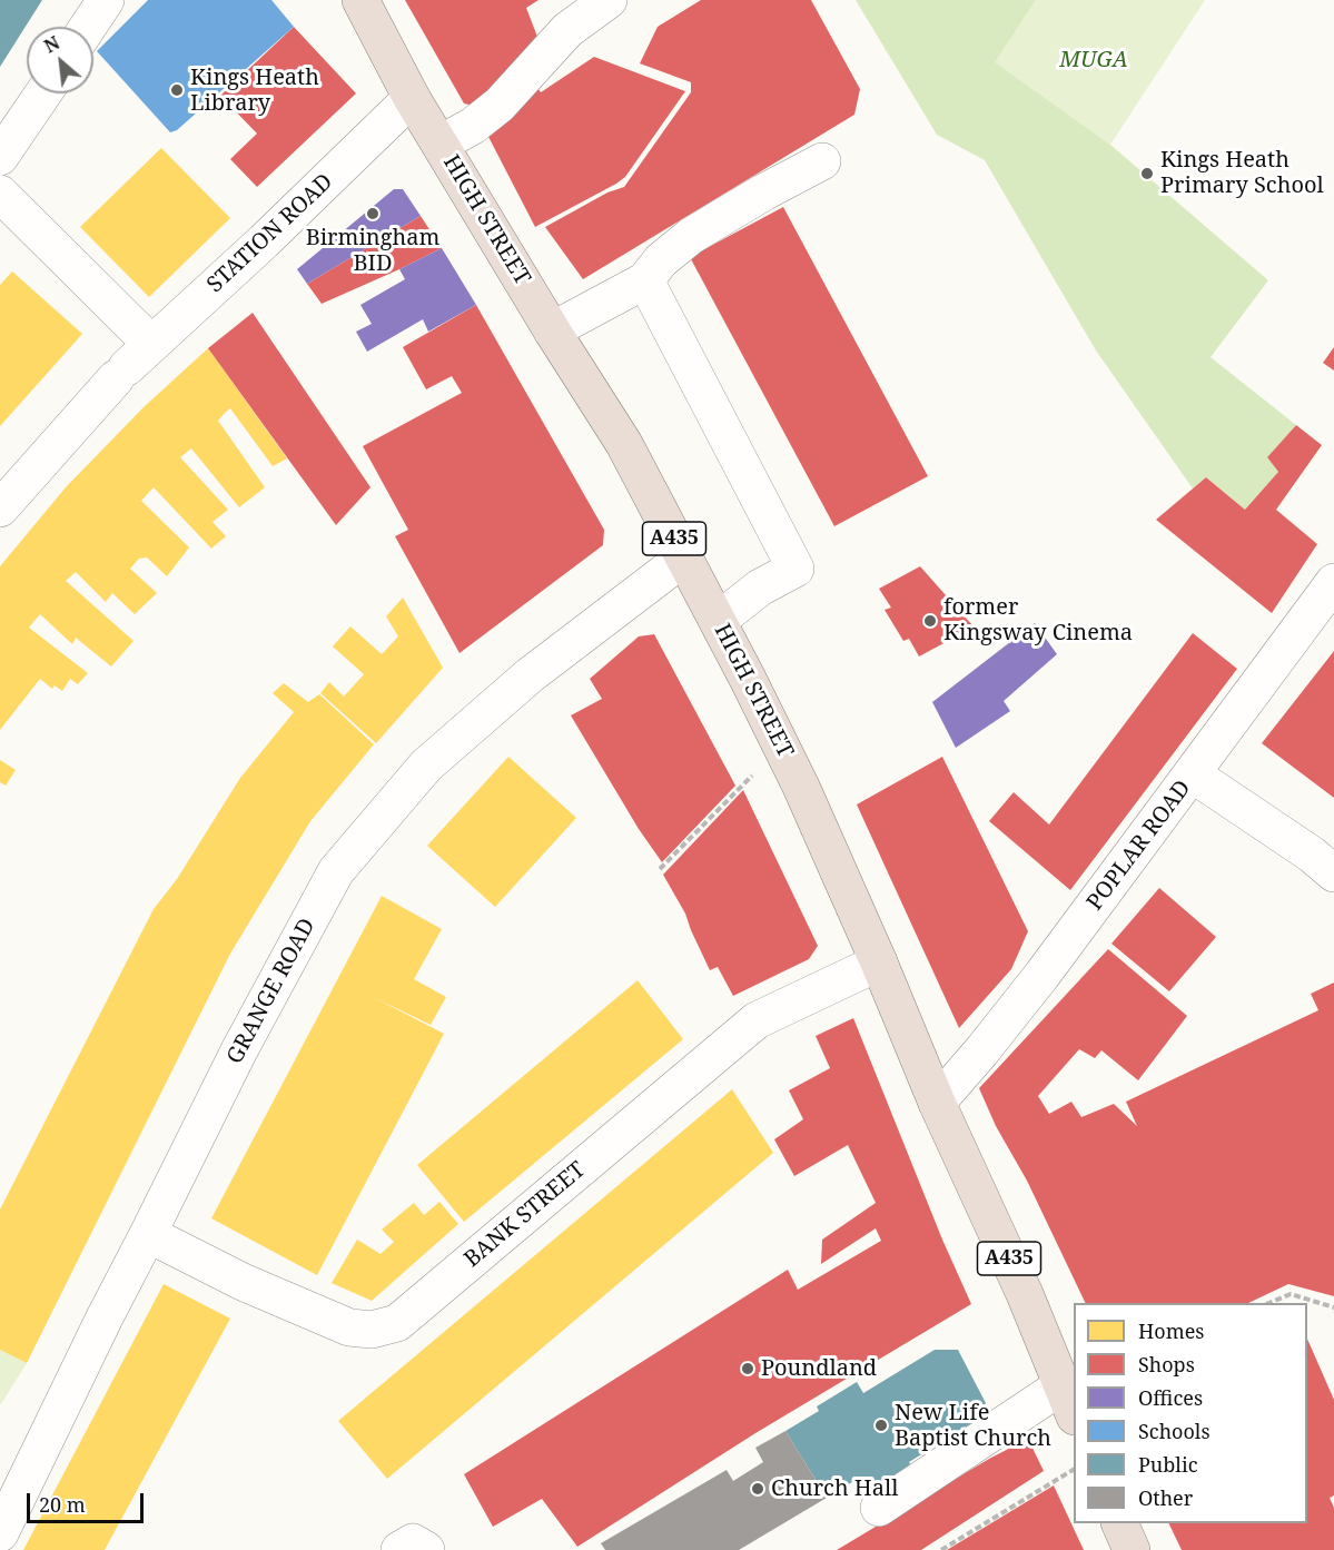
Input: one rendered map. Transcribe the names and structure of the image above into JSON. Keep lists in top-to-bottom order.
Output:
{
  "streets": {
    "highway": ["HIGH STREET", "A435"],
    "street": [
      "STATION ROAD",
      "POPLAR ROAD",
      "GRANGE ROAD",
      "BANK STREET"
    ]
  },
  "crossings": [
    ["HIGH STREET", "STATION ROAD"],
    ["HIGH STREET", "POPLAR ROAD"],
    ["HIGH STREET", "GRANGE ROAD"],
    ["HIGH STREET", "BANK STREET"],
    ["GRANGE ROAD", "BANK STREET"]
  ],
  "parks": ["MUGA"],
  "places": [
    "Kings Heath Library",
    "Kings Heath Primary School",
    "Birmingham BID",
    "former Kingsway Cinema",
    "Poundland",
    "New Life Baptist Church",
    "Church Hall"
  ],
  "legend": [
    "Homes",
    "Shops",
    "Offices",
    "Schools",
    "Public",
    "Other"
  ],
  "scale_bar": "20 m",
  "north": "top left"
}
